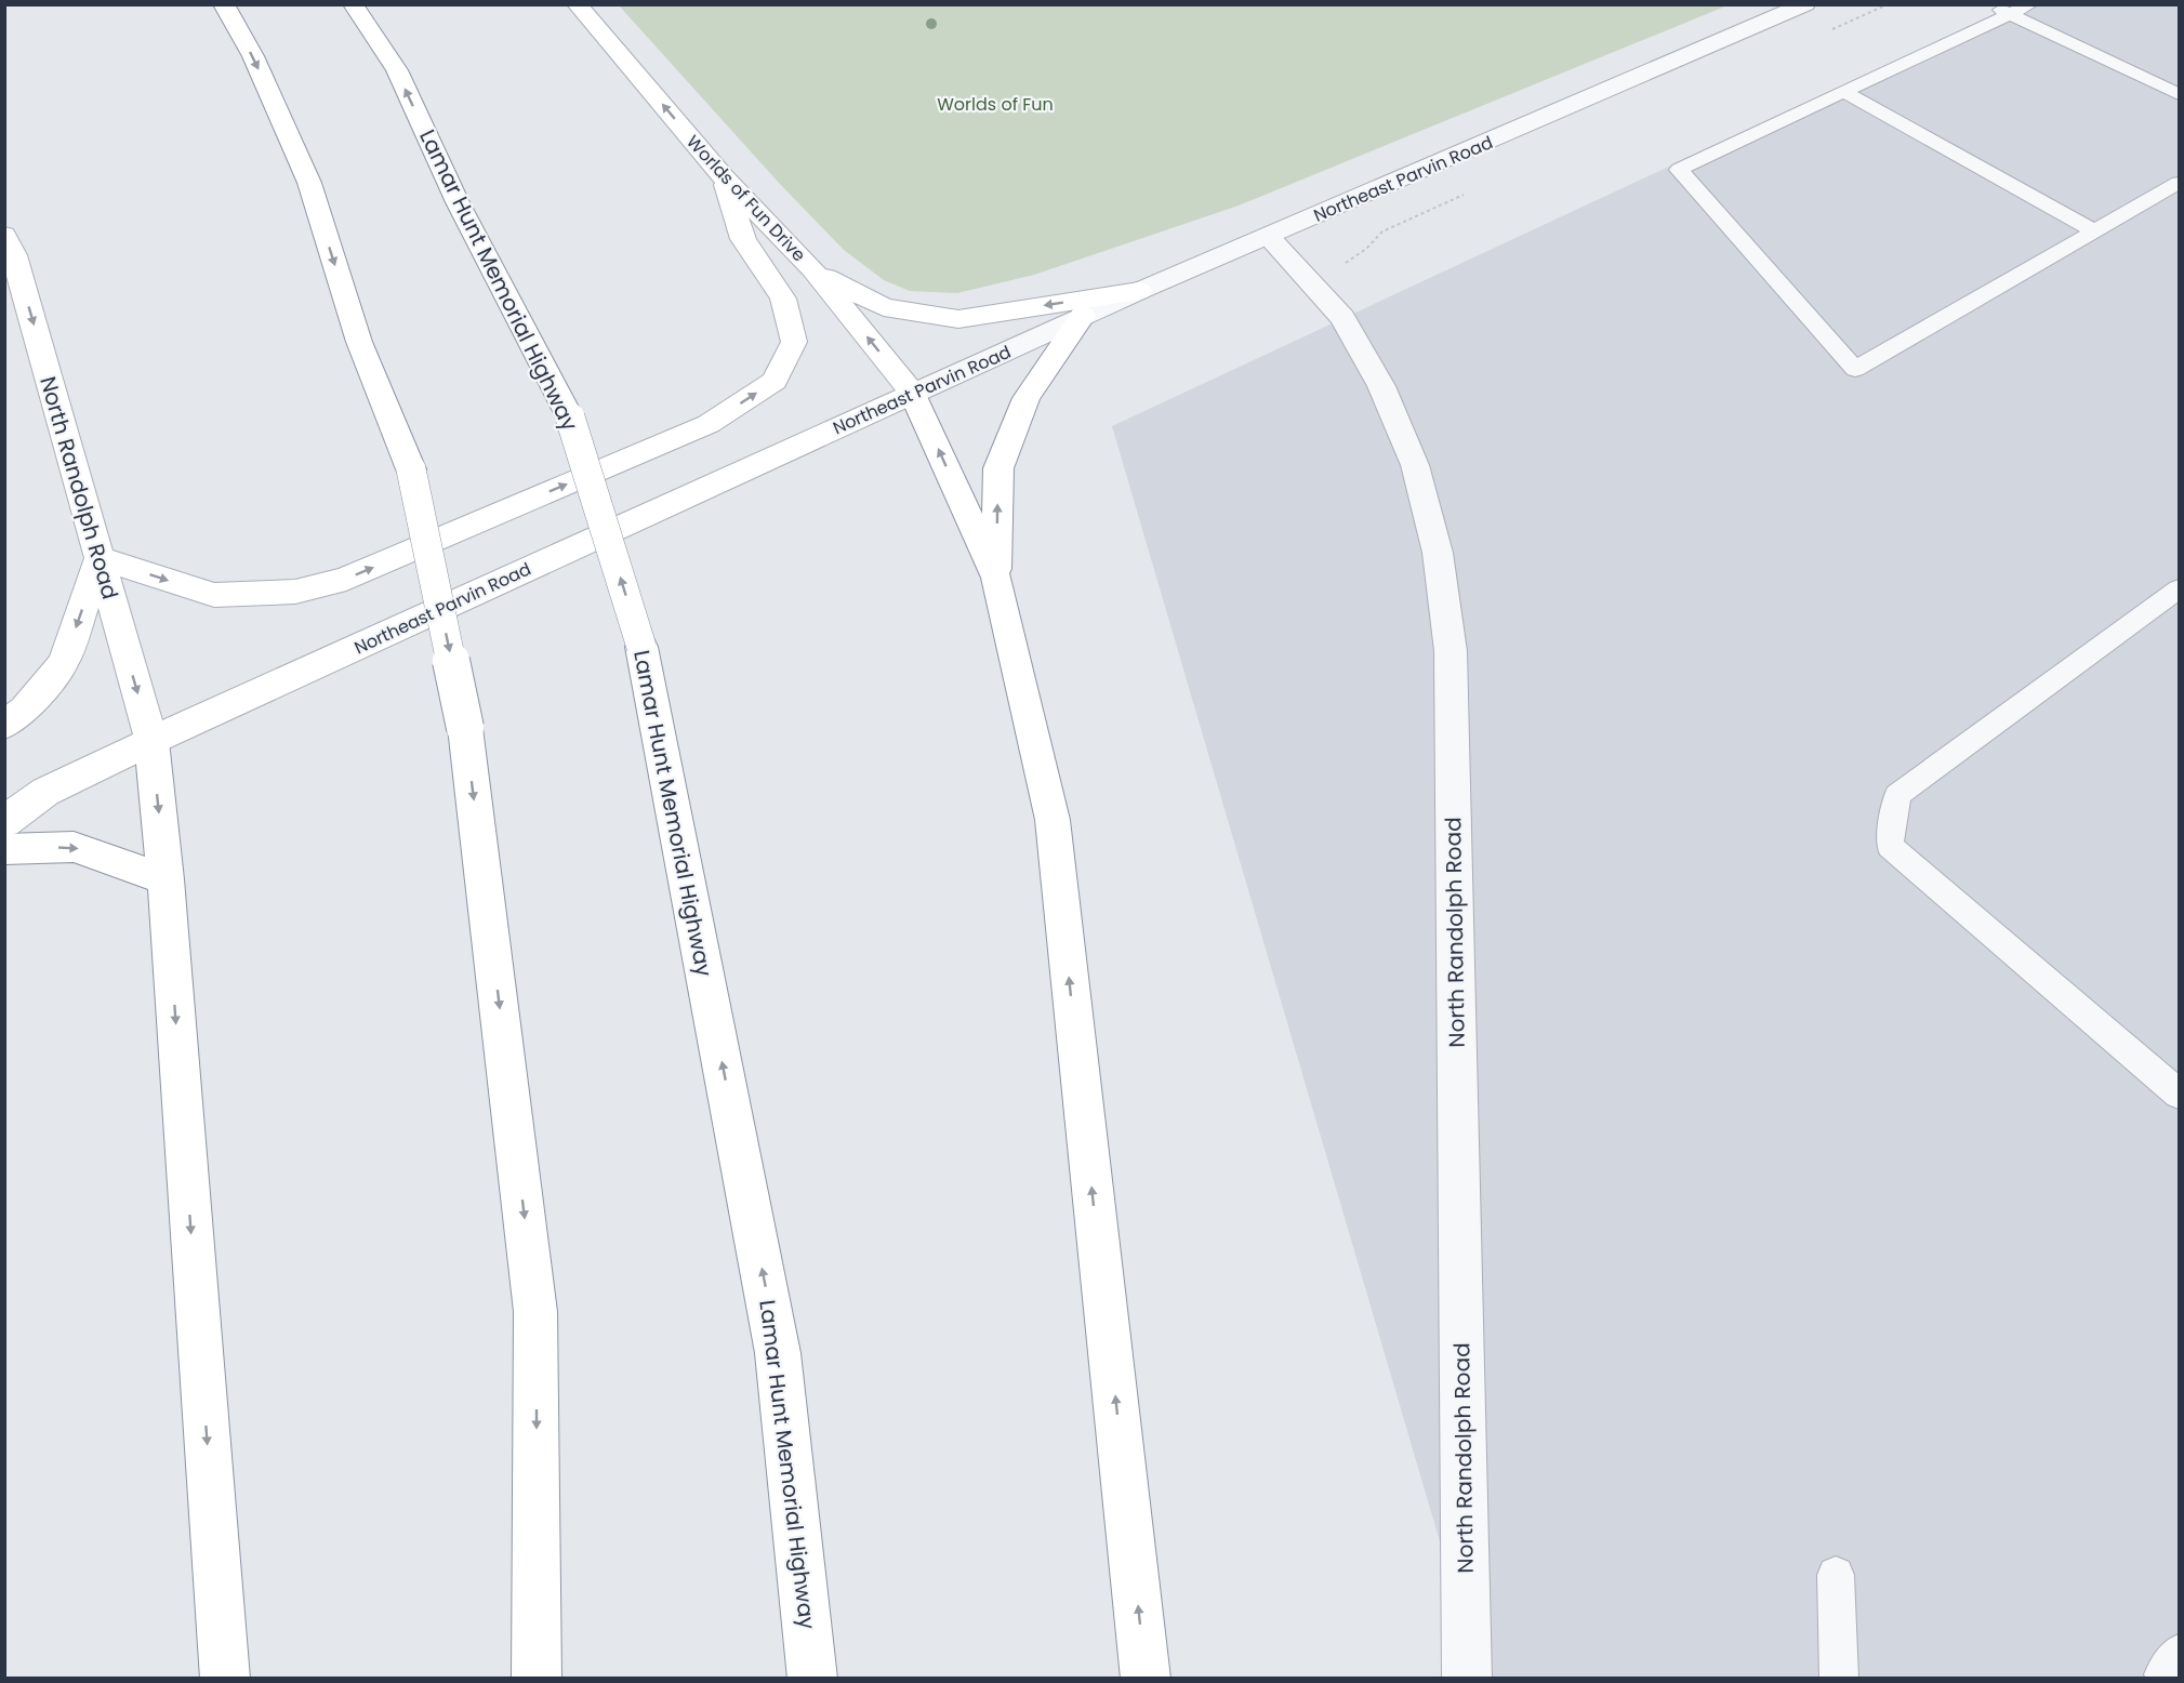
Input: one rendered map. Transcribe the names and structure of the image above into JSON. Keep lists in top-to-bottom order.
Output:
{
  "streets": {
    "main road": [
      "Northeast Parvin Road",
      "Worlds of Fun Drive",
      "Lamar Hunt Memorial Highway",
      "North Randolph Road"
    ]
  },
  "crossings": [
    ["Northeast Parvin Road", "Worlds of Fun Drive"],
    ["Northeast Parvin Road", "North Randolph Road"]
  ],
  "one_way": ["Worlds of Fun Drive", "North Randolph Road"],
  "parks": ["Worlds of Fun"]
}
